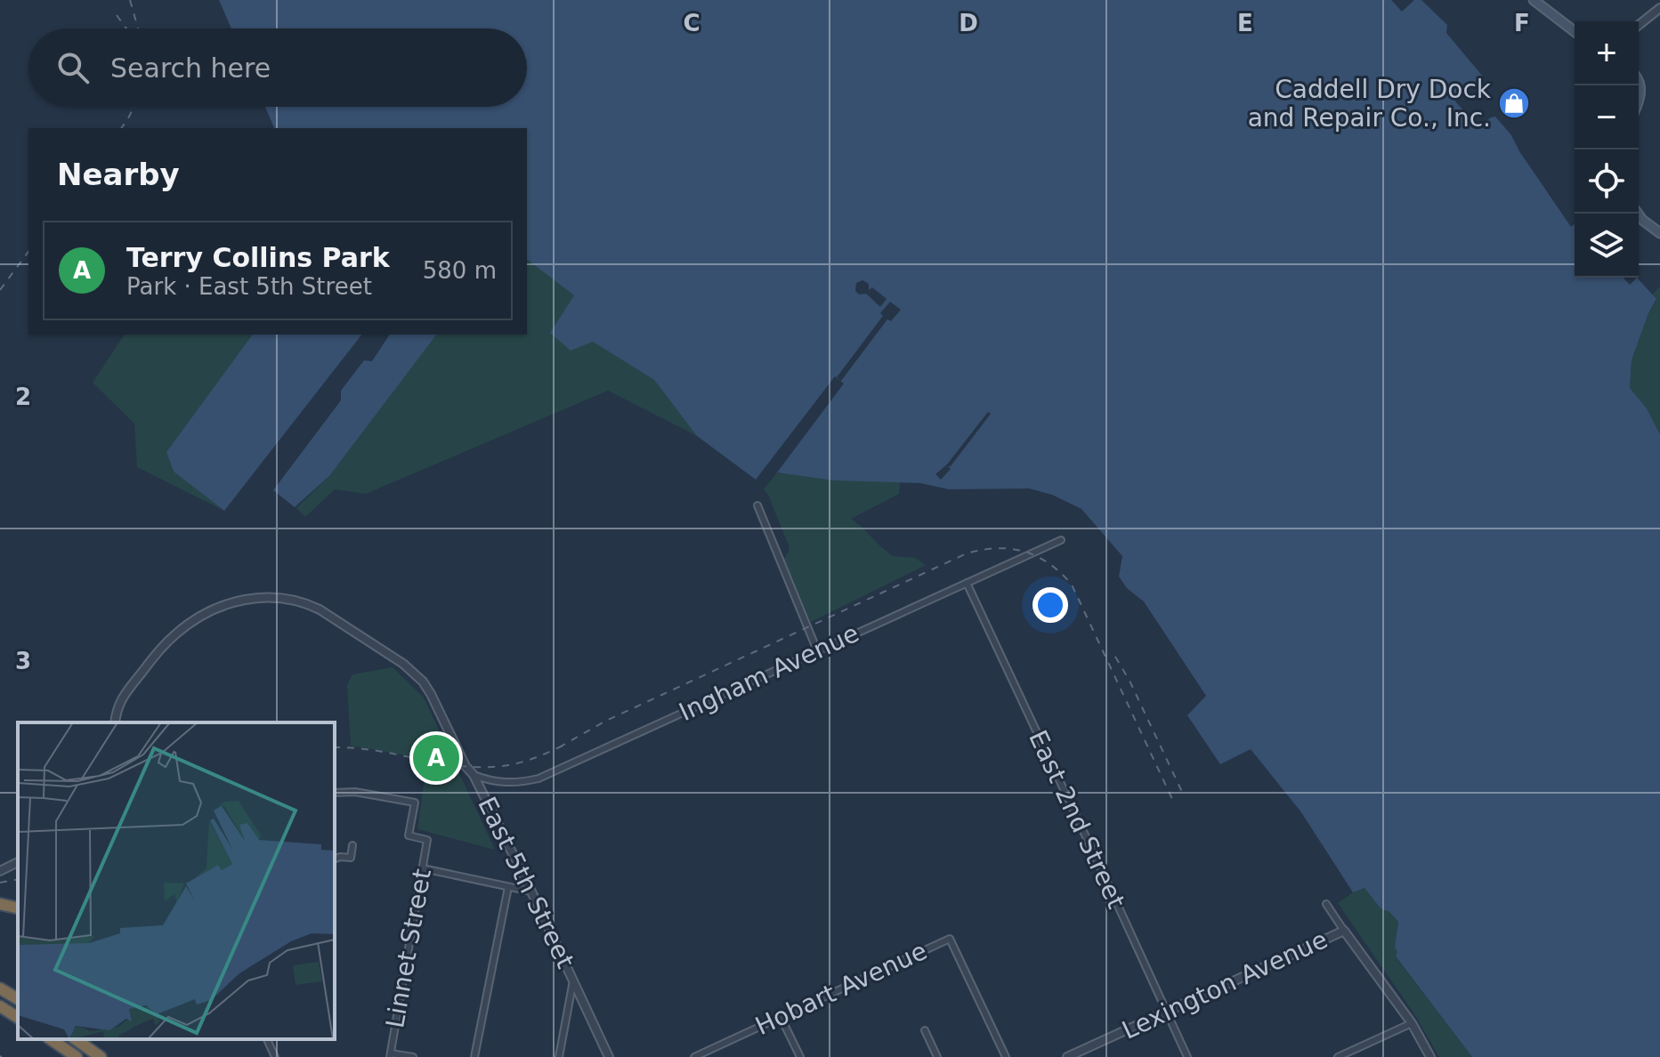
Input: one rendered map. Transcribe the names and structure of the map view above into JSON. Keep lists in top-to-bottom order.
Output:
{
  "streets": {
    "street": [
      "Ingham Avenue",
      "East 2nd Street",
      "East 5th Street",
      "Linnet Street",
      "Lexington Avenue",
      "Hobart Avenue"
    ]
  },
  "crossings": [
    ["Ingham Avenue", "East 2nd Street"],
    ["Ingham Avenue", "East 5th Street"],
    ["East 2nd Street", "Lexington Avenue"]
  ],
  "places": {
    "shop": ["Caddell Dry Dock and Repair Co., Inc."]
  },
  "page": {
    "map_buttons": ["+", "−"],
    "search": "Search here",
    "heading": "Nearby",
    "list": [
      {
        "mark": "A",
        "name": "Terry Collins Park",
        "note": "Park · East 5th Street",
        "value": "580 m"
      }
    ],
    "pins": "A"
  },
  "grid": {
    "columns": [
      "C",
      "D",
      "E",
      "F"
    ],
    "rows": ["2", "3"]
  }
}
